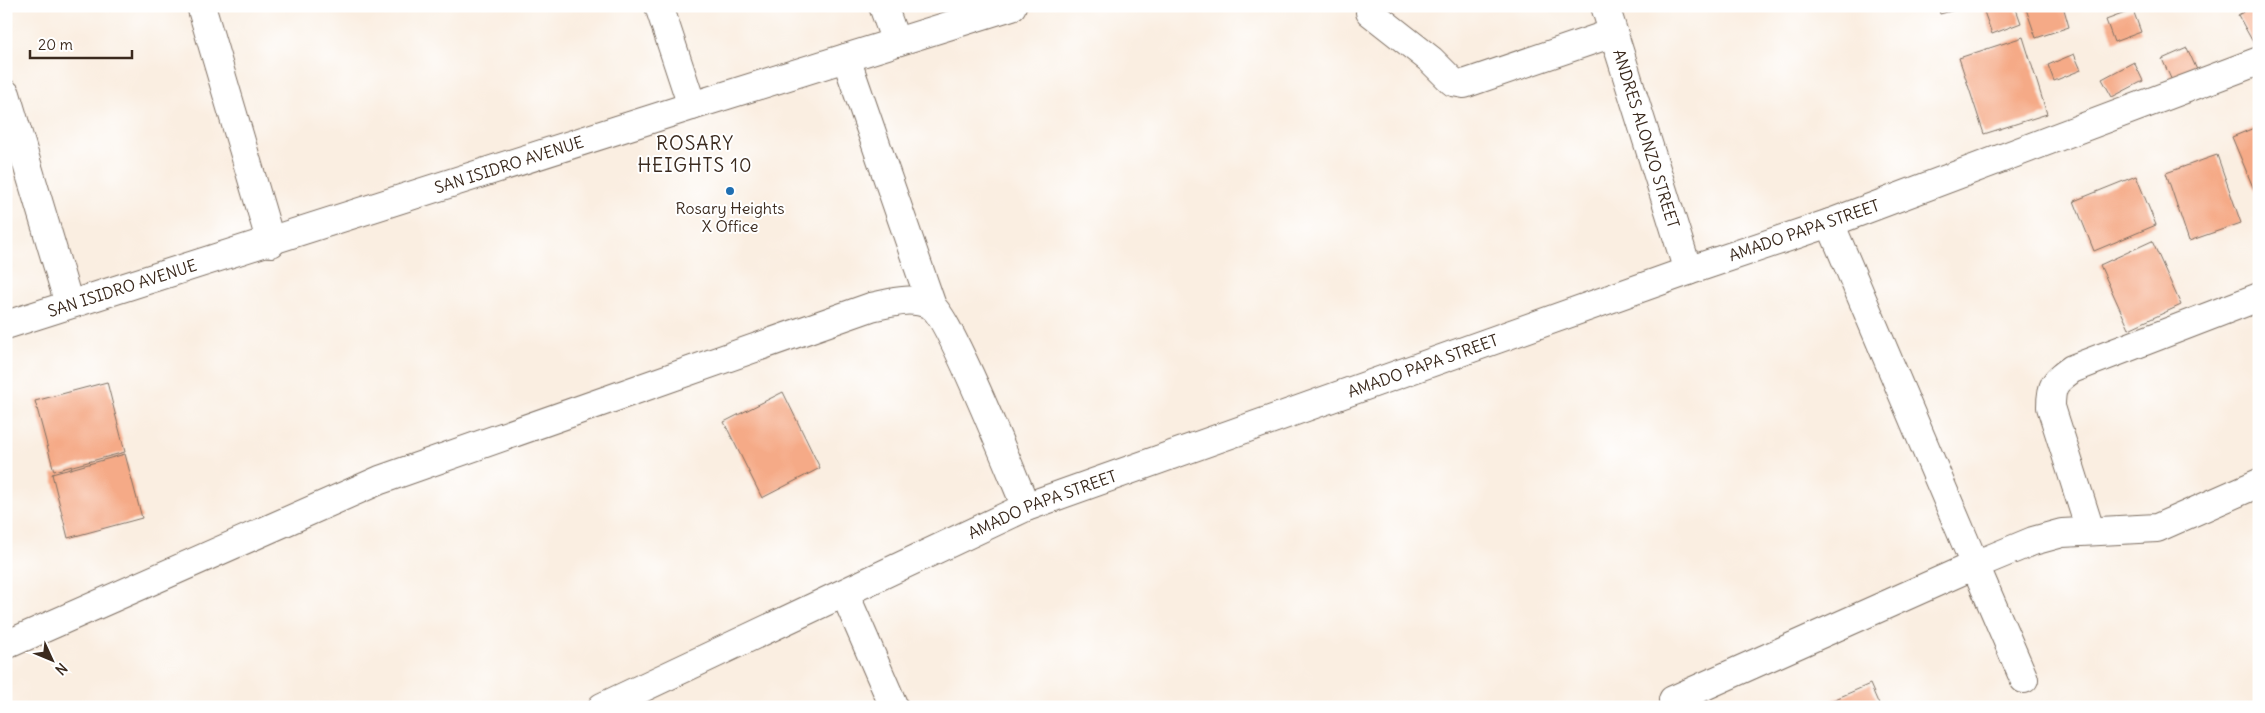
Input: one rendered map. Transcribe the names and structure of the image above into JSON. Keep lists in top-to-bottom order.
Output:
{
  "streets": {
    "street": ["ANDRES ALONZO STREET", "SAN ISIDRO AVENUE", "AMADO PAPA STREET"]
  },
  "crossings": [
    ["ANDRES ALONZO STREET", "AMADO PAPA STREET"]
  ],
  "districts": ["ROSARY HEIGHTS 10"],
  "places": ["Rosary Heights X Office"],
  "scale_bar": "20 m",
  "north": "bottom right"
}
